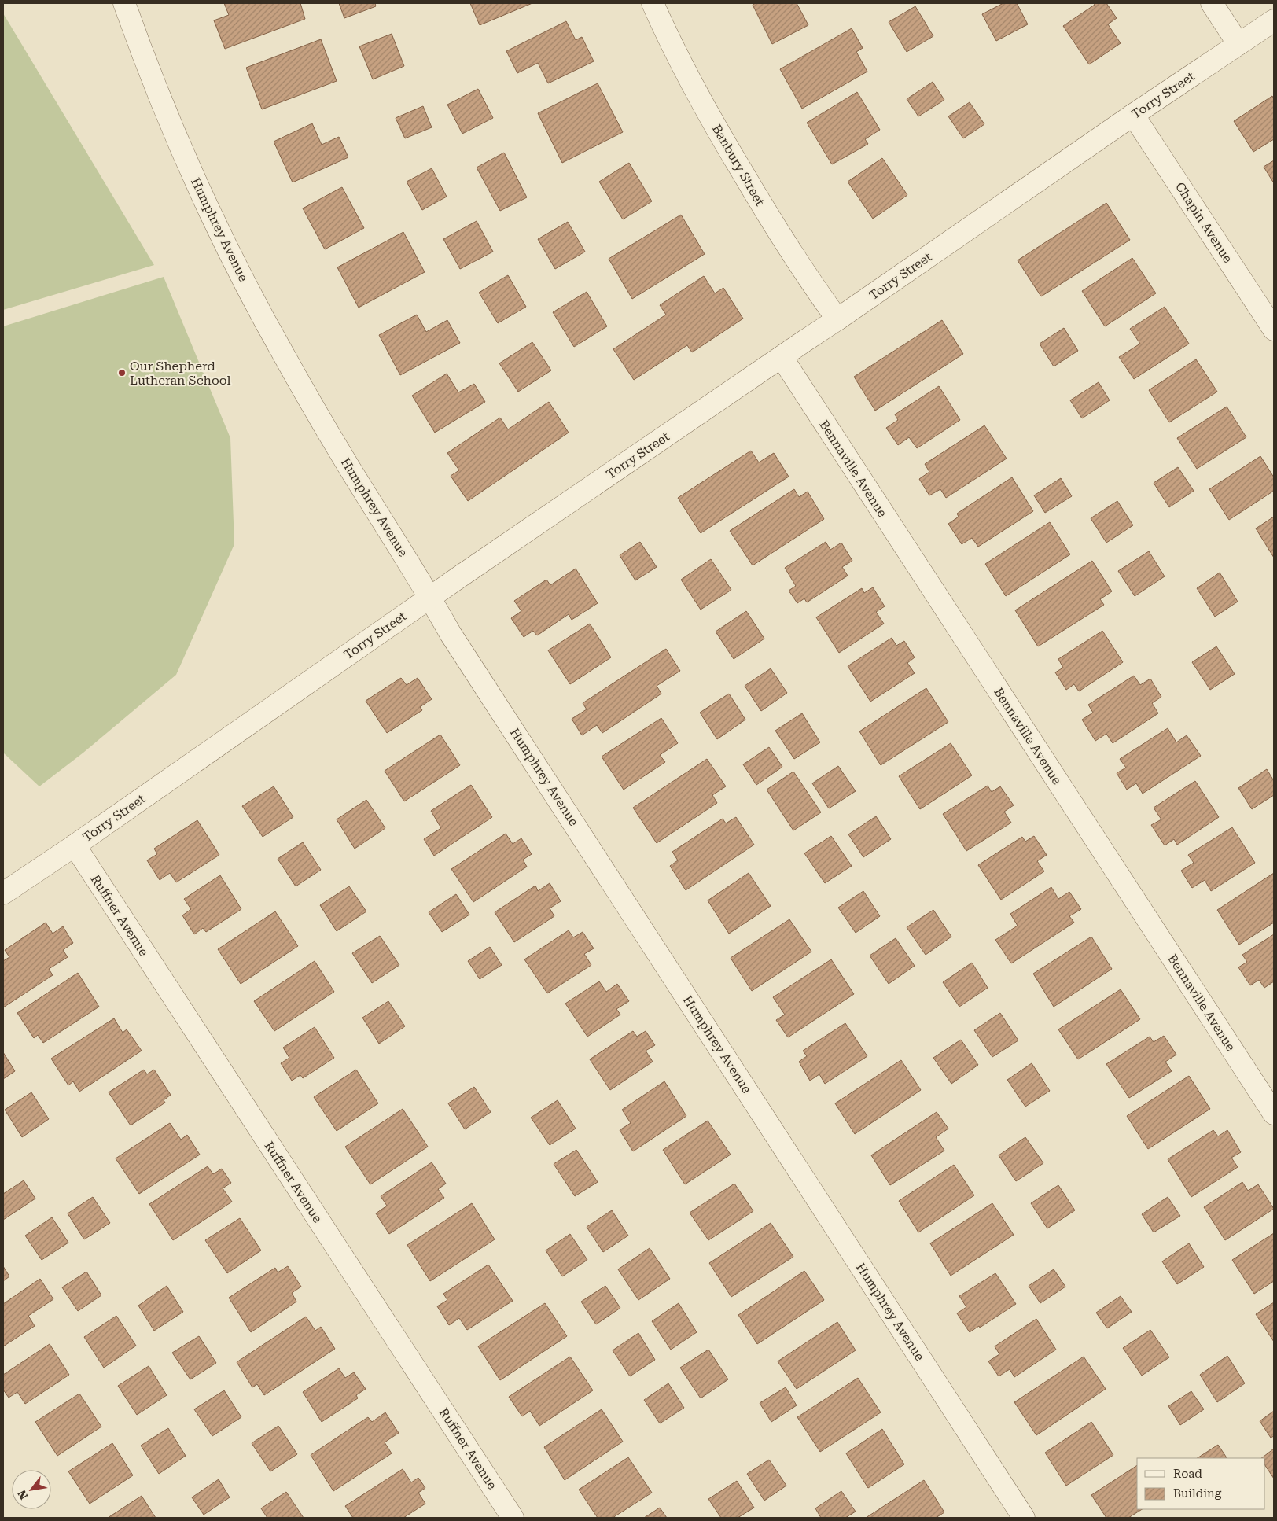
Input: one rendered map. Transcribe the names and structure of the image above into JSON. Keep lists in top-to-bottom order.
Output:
{
  "streets": {
    "street": [
      "Torry Street",
      "Banbury Street",
      "Chapin Avenue",
      "Humphrey Avenue",
      "Bennaville Avenue",
      "Ruffner Avenue"
    ]
  },
  "crossings": [
    ["Torry Street", "Banbury Street"],
    ["Torry Street", "Chapin Avenue"],
    ["Torry Street", "Humphrey Avenue"],
    ["Torry Street", "Bennaville Avenue"],
    ["Torry Street", "Ruffner Avenue"]
  ],
  "places": ["Our Shepherd Lutheran School"],
  "legend": ["Road", "Building"],
  "north": "bottom left"
}
